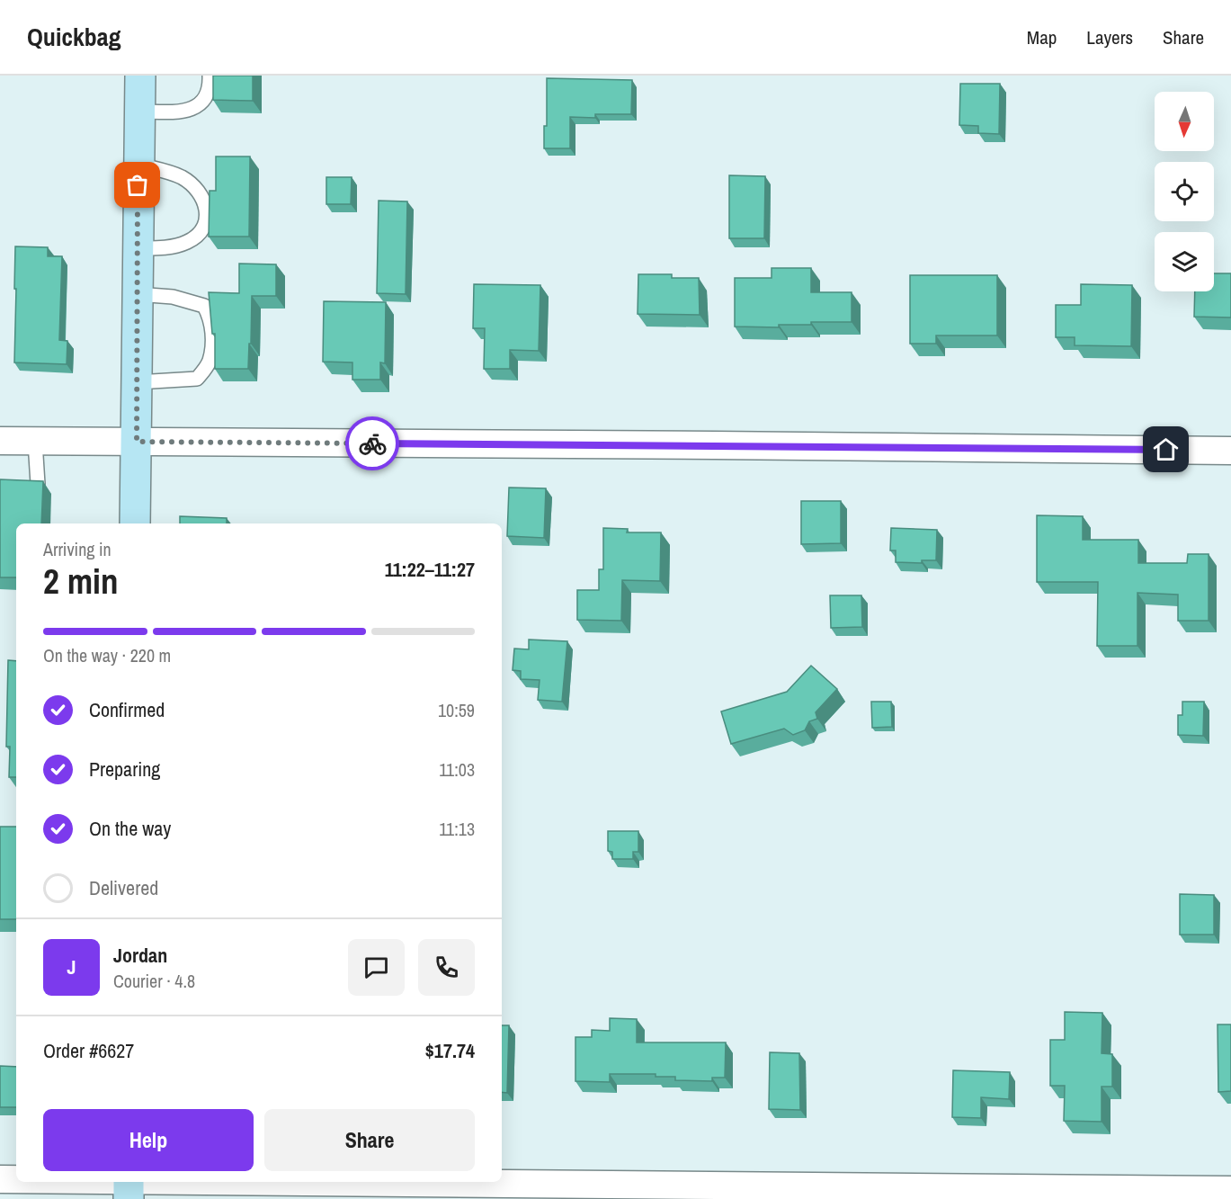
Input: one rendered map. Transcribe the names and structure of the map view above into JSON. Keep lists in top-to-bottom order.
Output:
{
  "north": "bottom",
  "page": {
    "header": "Quickbag",
    "nav": ["Map", "Layers", "Share"],
    "heading": ["2 min", "Arriving in", "11:22–11:27"],
    "panel": [
      "Jordan",
      "Courier · 4.8",
      "Order #6627",
      "$17.74"
    ],
    "bar": "On the way · 220 m",
    "list": [
      ["Confirmed", "10:59"],
      ["Preparing", "11:03"],
      ["On the way", "11:13"],
      "Delivered"
    ],
    "round": "J",
    "buttons": ["Help", "Share"]
  }
}
